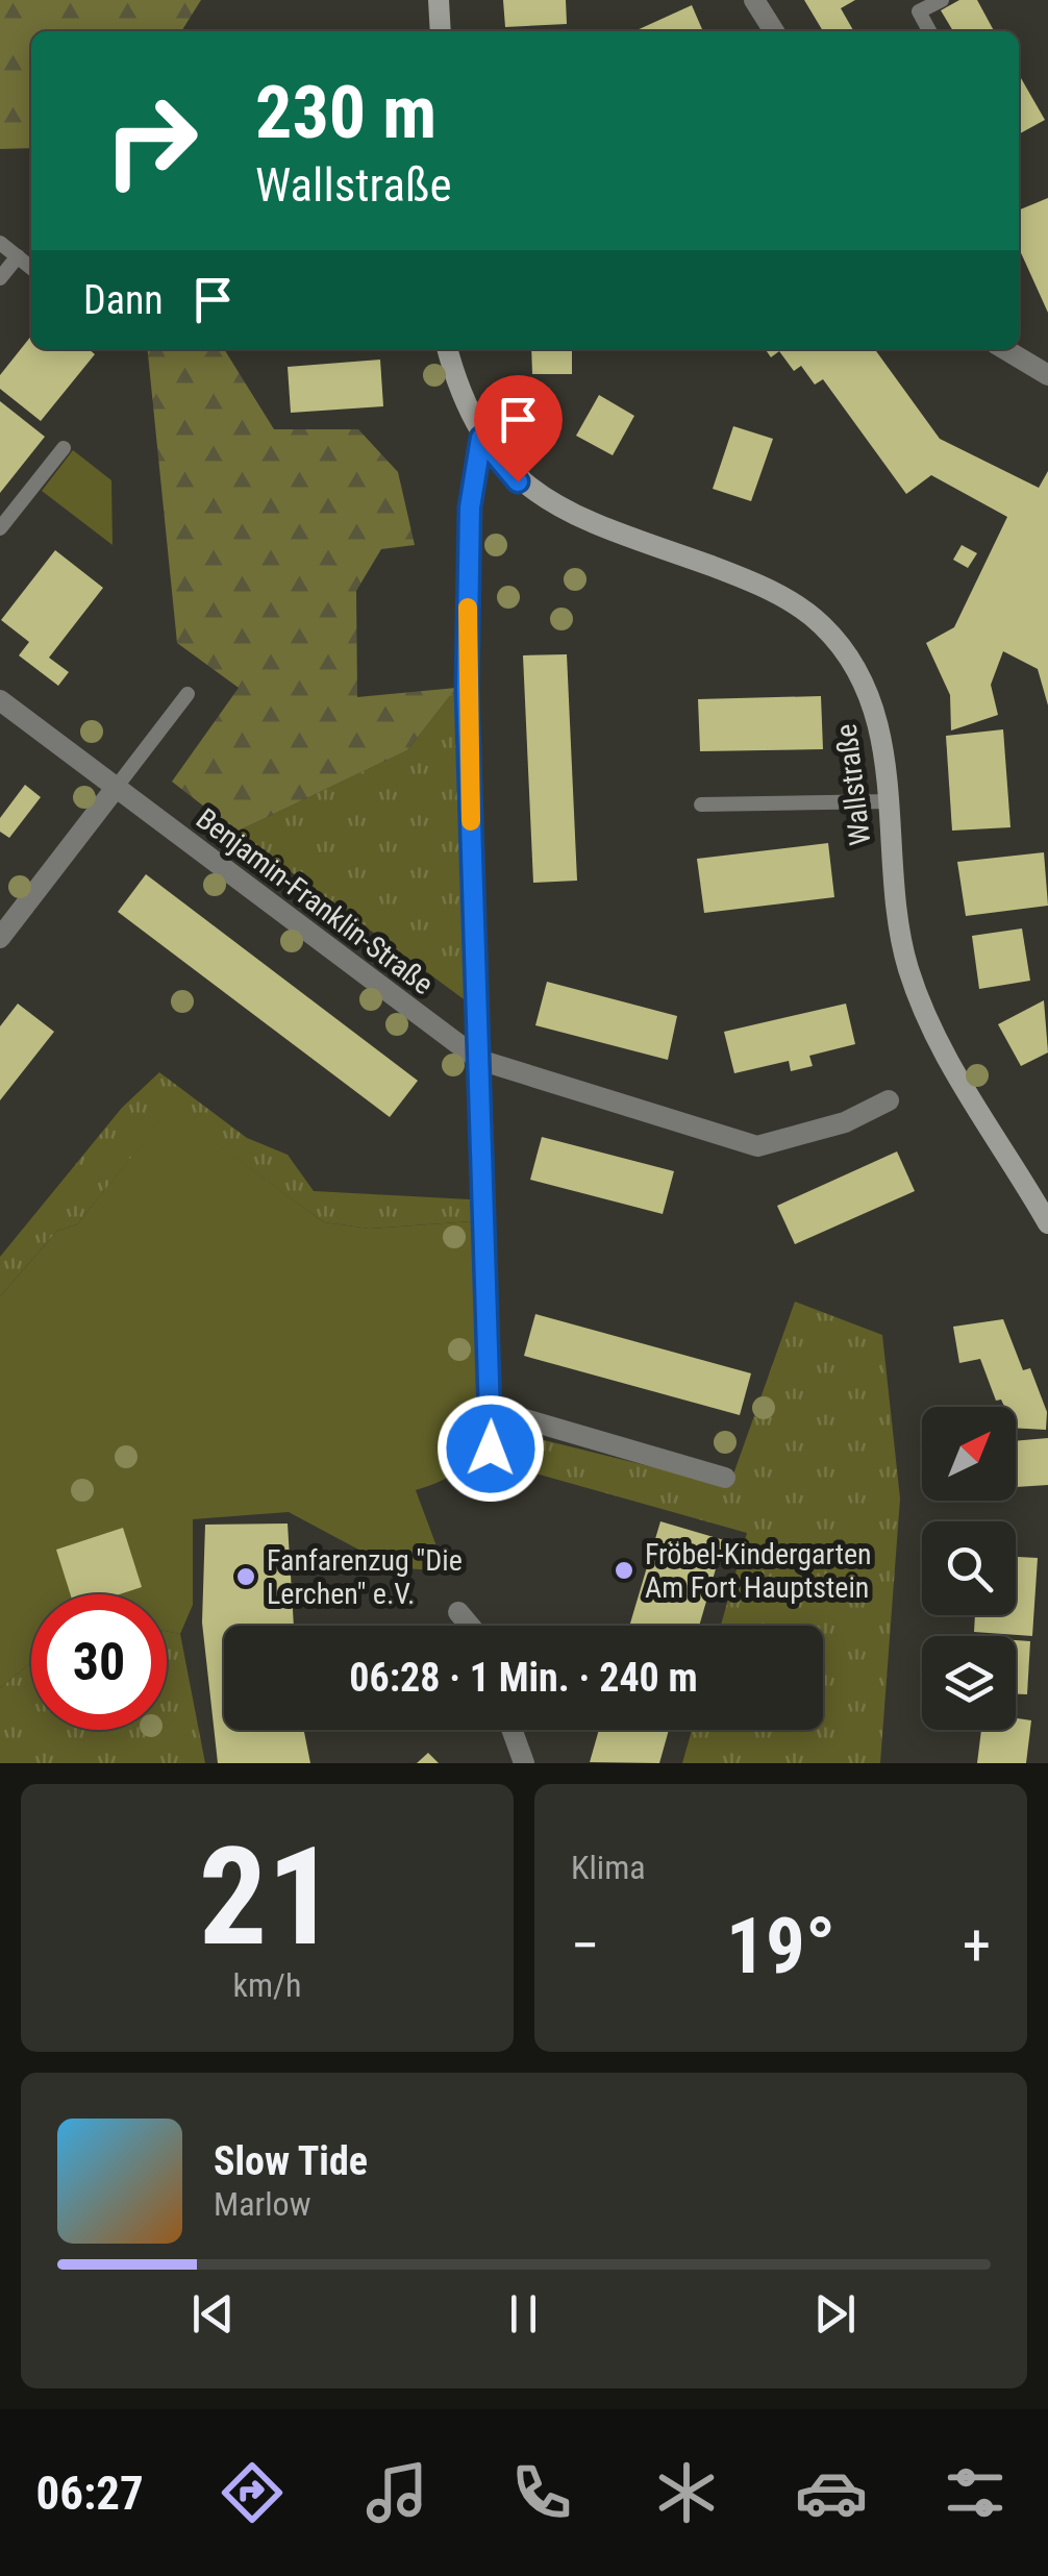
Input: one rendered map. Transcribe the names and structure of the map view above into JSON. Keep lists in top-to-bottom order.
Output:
{
  "streets": {
    "street": ["Wallstraße", "Benjamin-Franklin-Straße"]
  },
  "crossings": [
    ["Wallstraße", "Benjamin-Franklin-Straße"]
  ],
  "places": ["Fröbel-Kindergarten Am Fort Hauptstein", "Fanfarenzug \"Die Lerchen\" e.V."],
  "north": "top right",
  "page": {
    "turn": ["230 m", "Wallstraße"],
    "then": "Dann",
    "limit": "30",
    "trip": "06:28 · 1 Min. · 240 m",
    "tile": [
      ["21", "km/h"],
      "Klima"
    ],
    "heat": ["−", "19°", "+"],
    "song": ["Slow Tide", "Marlow"],
    "tabs": "06:27"
  }
}
